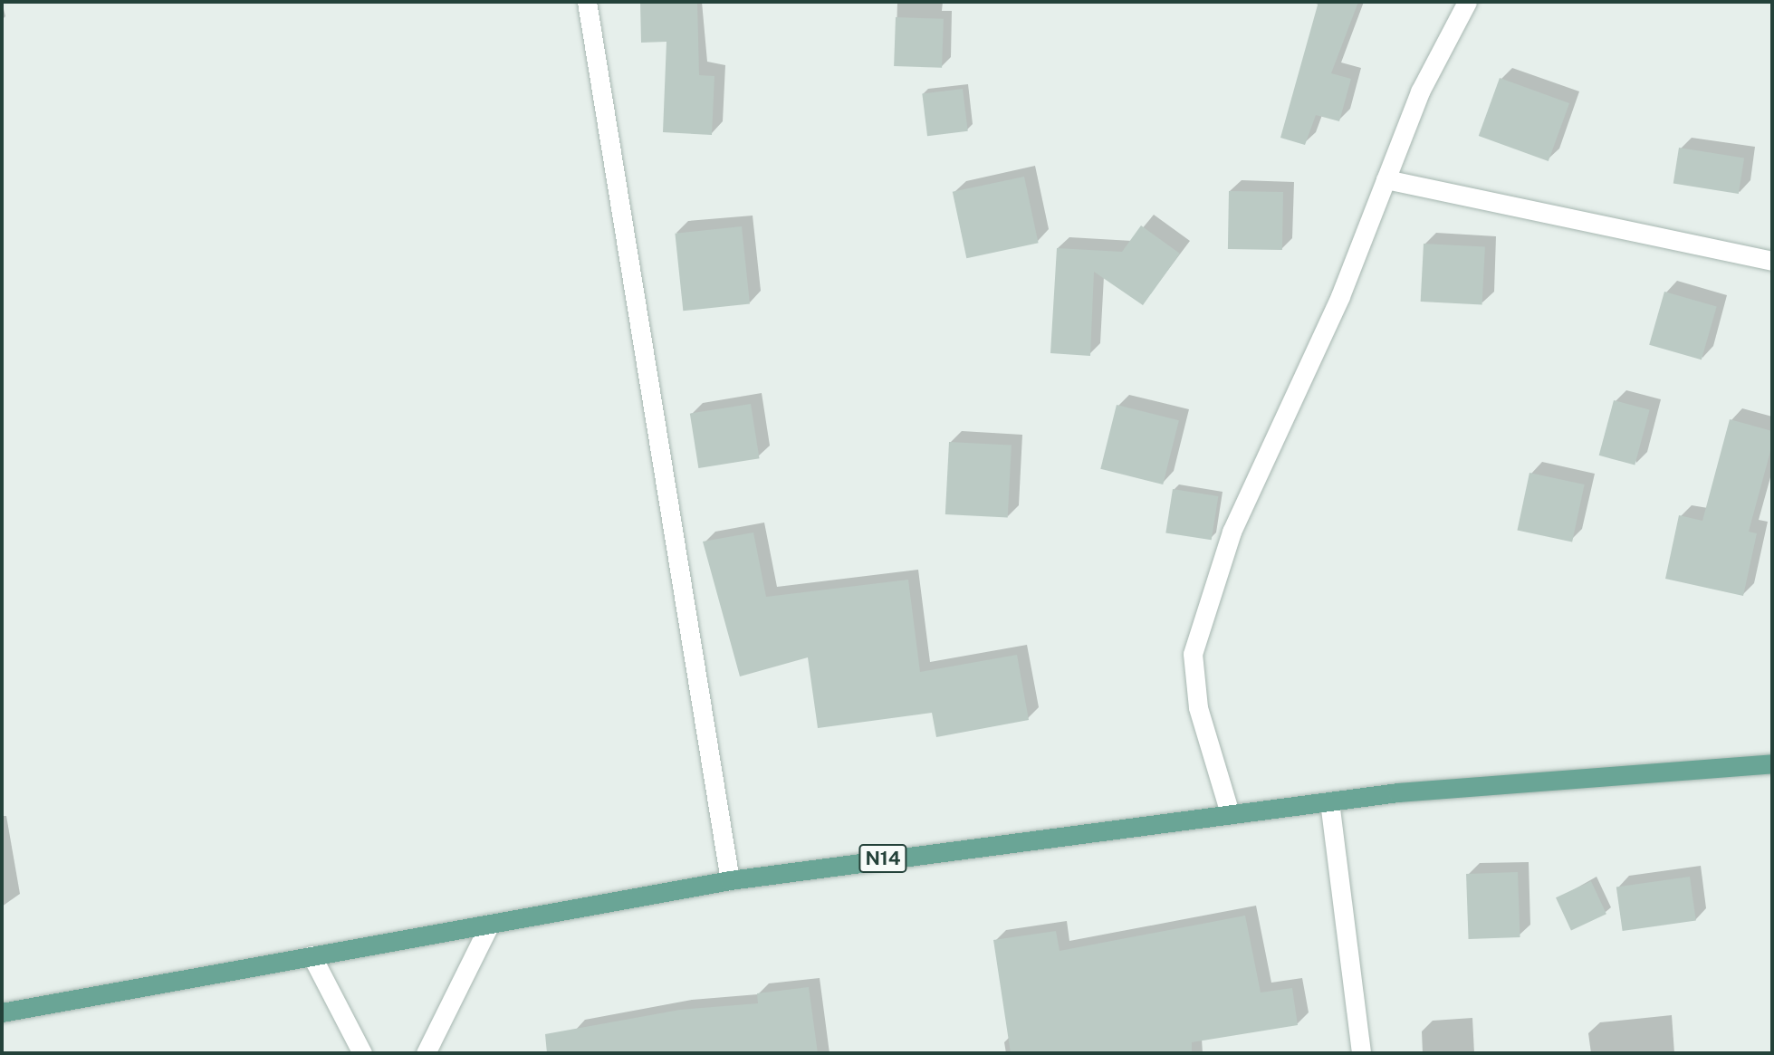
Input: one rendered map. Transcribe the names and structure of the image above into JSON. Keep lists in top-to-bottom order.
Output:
{
  "streets": {
    "main road": ["N14"]
  }
}
